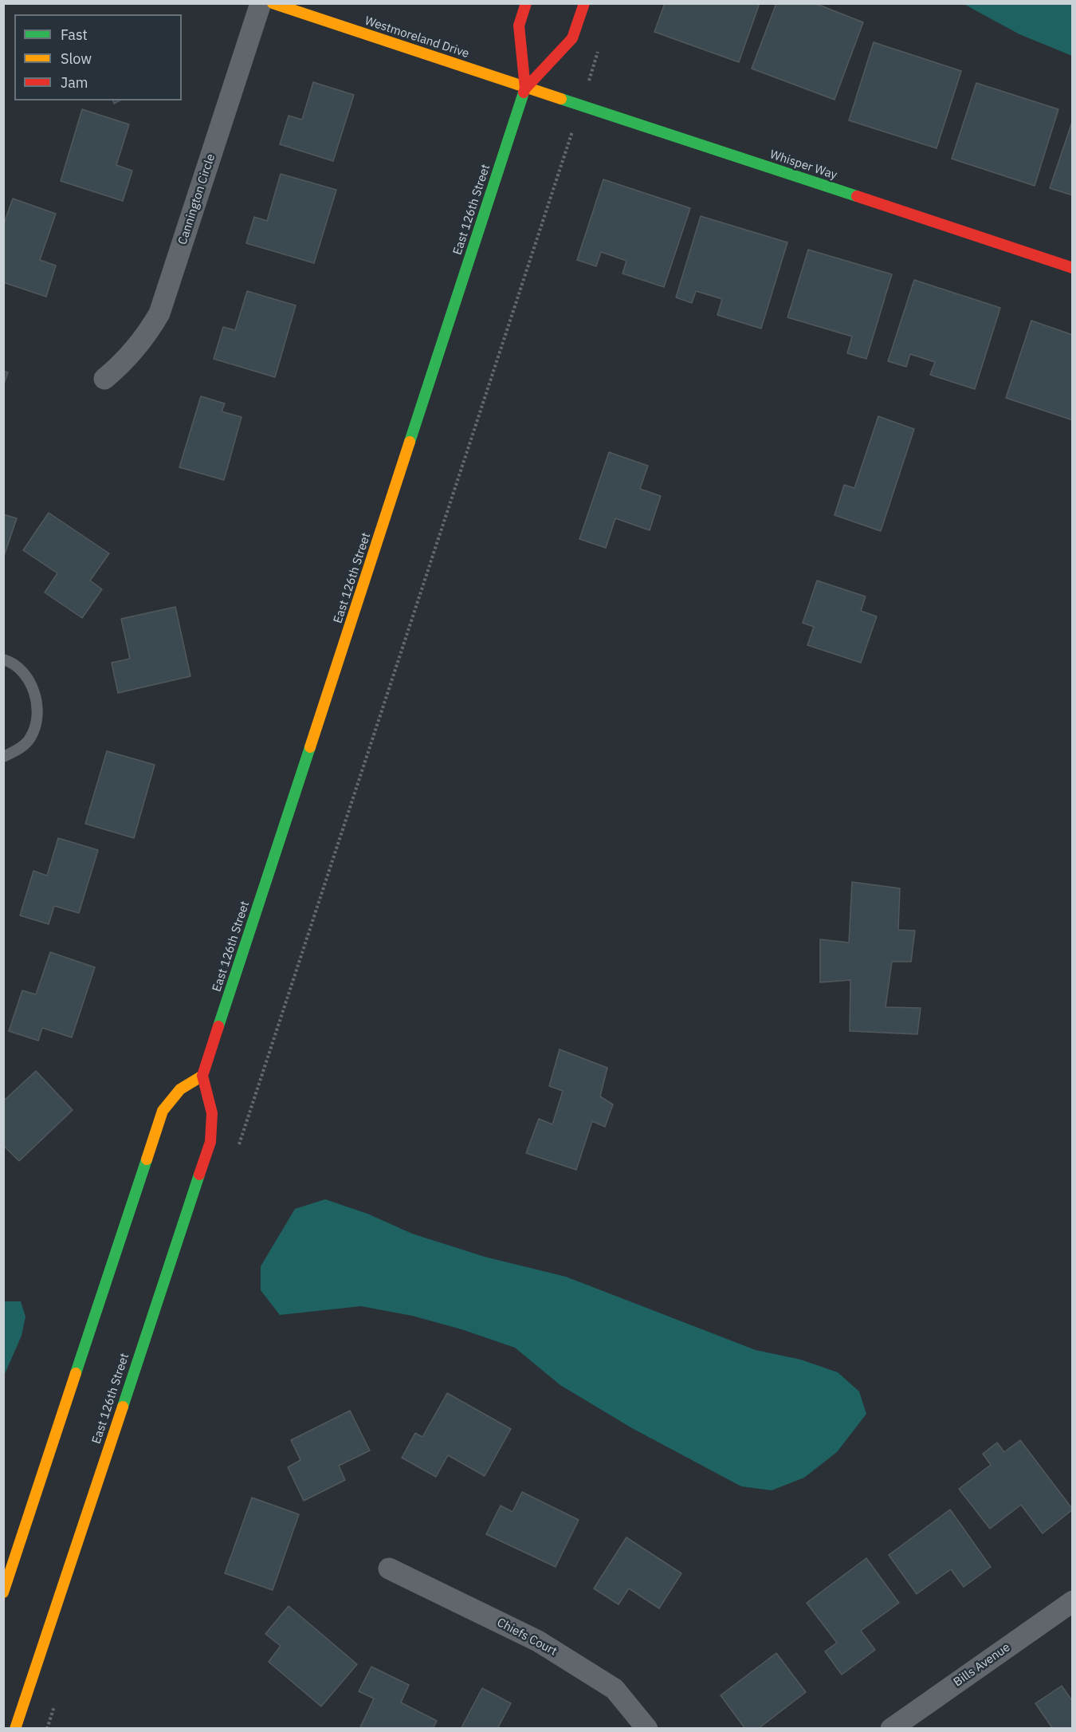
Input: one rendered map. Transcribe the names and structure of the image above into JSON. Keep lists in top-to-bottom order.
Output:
{
  "streets": {
    "main road": ["Westmoreland Drive", "Whisper Way", "East 126th Street"],
    "street": ["Cannington Circle", "Chiefs Court", "Bills Avenue"]
  },
  "crossings": [
    ["Westmoreland Drive", "Whisper Way"],
    ["Westmoreland Drive", "East 126th Street"],
    ["Whisper Way", "East 126th Street"]
  ],
  "legend": ["Fast", "Slow", "Jam"]
}
